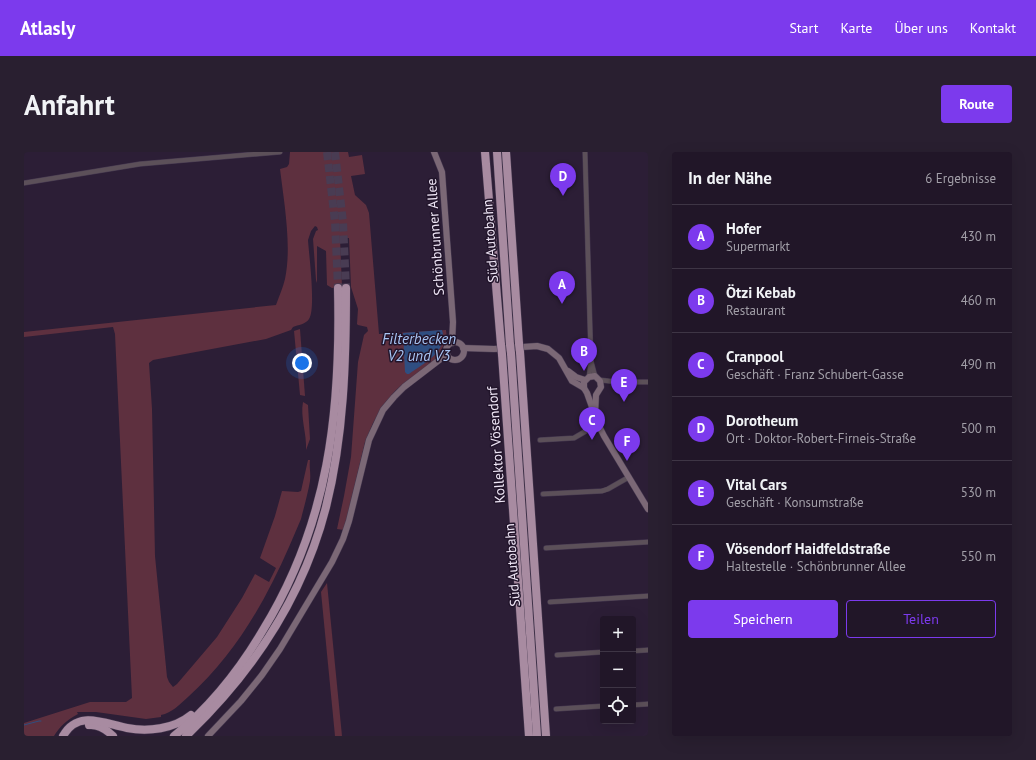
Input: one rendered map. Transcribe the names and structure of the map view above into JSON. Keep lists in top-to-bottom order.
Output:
{
  "streets": {
    "highway": ["Süd Autobahn", "Kollektor Vösendorf"],
    "main road": ["Schönbrunner Allee"]
  },
  "water": ["Filterbecken V2 und V3"],
  "page": {
    "header": "Atlasly",
    "nav": [
      "Start",
      "Karte",
      "Über uns",
      "Kontakt"
    ],
    "buttons": [
      "Route",
      ["Speichern", "Teilen"]
    ],
    "title": "Anfahrt",
    "heading": ["In der Nähe", "6 Ergebnisse"],
    "pins": [
      "D",
      "A",
      "B",
      "E",
      "C",
      "F"
    ],
    "list": [
      {
        "mark": "A",
        "name": "Hofer",
        "note": "Supermarkt",
        "value": "430 m"
      },
      {
        "mark": "B",
        "name": "Ötzi Kebab",
        "note": "Restaurant",
        "value": "460 m"
      },
      {
        "mark": "C",
        "name": "Cranpool",
        "note": "Geschäft · Franz Schubert-Gasse",
        "value": "490 m"
      },
      {
        "mark": "D",
        "name": "Dorotheum",
        "note": "Ort · Doktor-Robert-Firneis-Straße",
        "value": "500 m"
      },
      {
        "mark": "E",
        "name": "Vital Cars",
        "note": "Geschäft · Konsumstraße",
        "value": "530 m"
      },
      {
        "mark": "F",
        "name": "Vösendorf Haidfeldstraße",
        "note": "Haltestelle · Schönbrunner Allee",
        "value": "550 m"
      }
    ],
    "map_buttons": ["+", "−"]
  }
}
